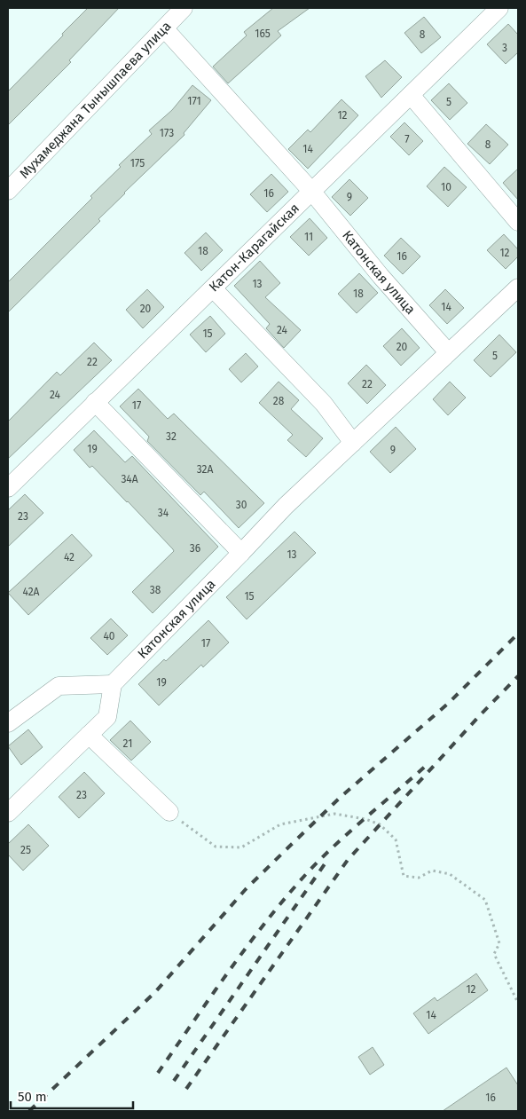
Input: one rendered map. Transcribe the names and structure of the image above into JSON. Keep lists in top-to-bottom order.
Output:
{
  "streets": {
    "street": ["Мухамеджана Тынышпаева улица", "Катон-Карагайская", "Катонская улица"]
  },
  "crossings": [
    ["Мухамеджана Тынышпаева улица", "Катонская улица"],
    ["Катон-Карагайская", "Катонская улица"]
  ],
  "house_numbers": [
    "165",
    "8",
    "3",
    "171",
    "5",
    "12",
    "173",
    "7",
    "8",
    "14",
    "175",
    "10",
    "16",
    "9",
    "11",
    "18",
    "12",
    "16",
    "13",
    "18",
    "14",
    "20",
    "24",
    "15",
    "20",
    "5",
    "22",
    "22",
    "24",
    "28",
    "17",
    "32",
    "19",
    "9",
    "32А",
    "34А",
    "30",
    "34",
    "23",
    "36",
    "13",
    "42",
    "38",
    "42А",
    "15",
    "40",
    "17",
    "19",
    "21",
    "23",
    "25",
    "12",
    "14",
    "16"
  ],
  "scale_bar": "50 m"
}
